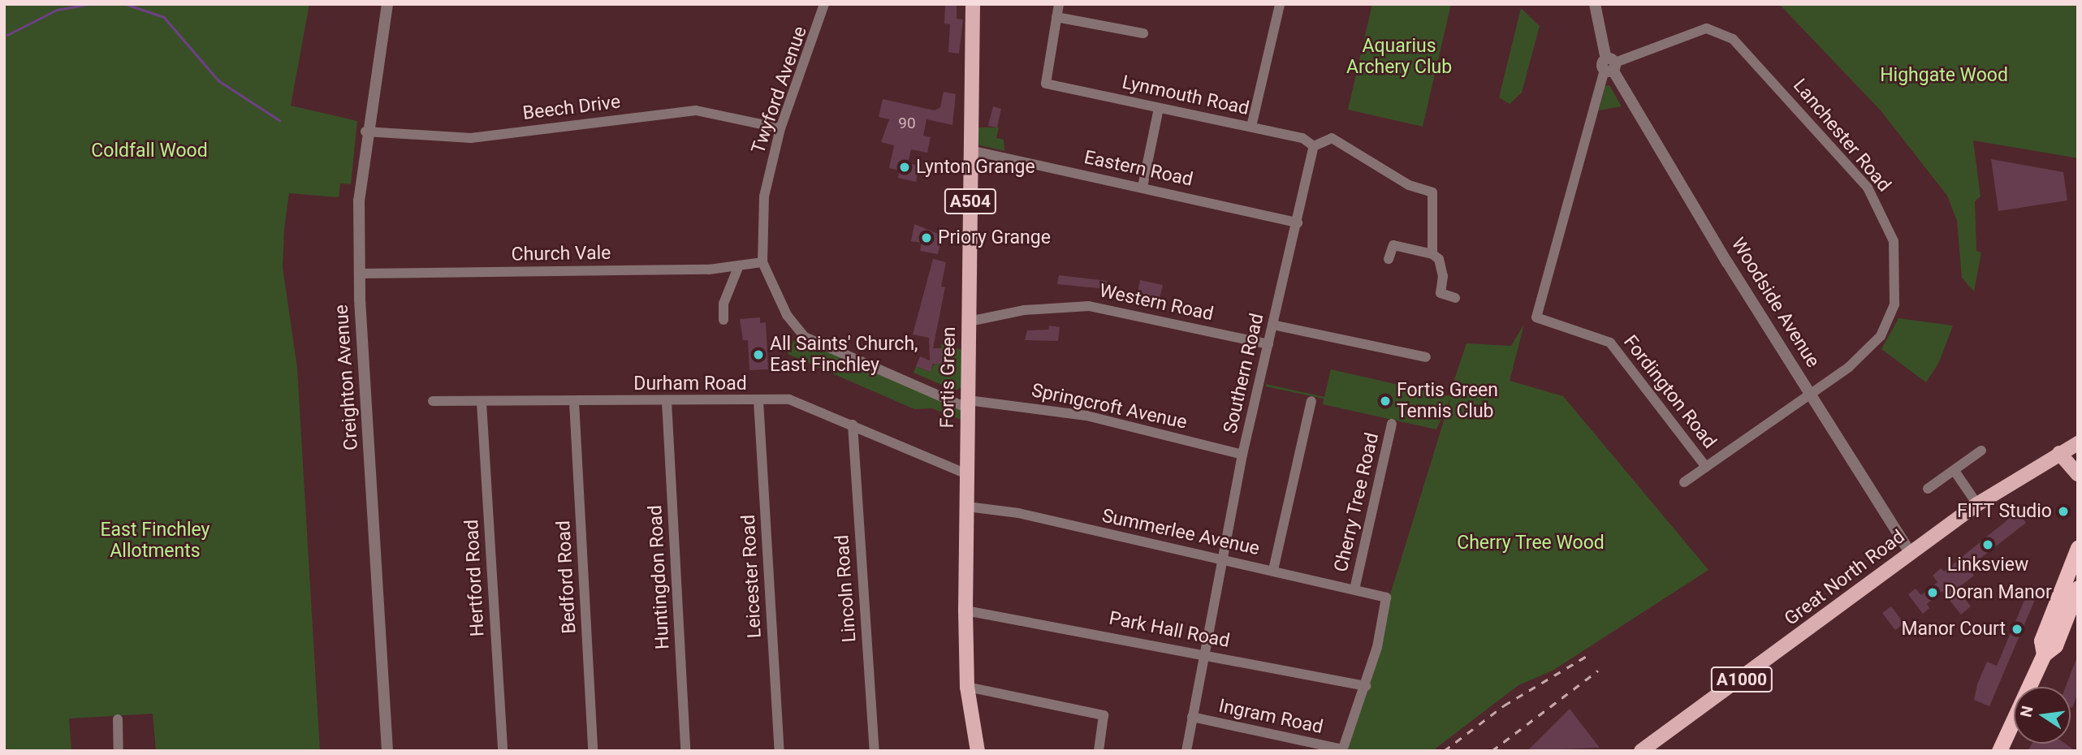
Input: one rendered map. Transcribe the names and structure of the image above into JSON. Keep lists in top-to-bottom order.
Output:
{
  "streets": {
    "main road": [
      "A504",
      "Fortis Green",
      "Great North Road",
      "A1000"
    ],
    "street": [
      "Twyford Avenue",
      "Lynmouth Road",
      "Beech Drive",
      "Lanchester Road",
      "Eastern Road",
      "Church Vale",
      "Western Road",
      "Woodside Avenue",
      "Southern Road",
      "Creighton Avenue",
      "Durham Road",
      "Fordington Road",
      "Springcroft Avenue",
      "Cherry Tree Road",
      "Summerlee Avenue",
      "Leicester Road",
      "Bedford Road",
      "Huntingdon Road",
      "Hertford Road",
      "Lincoln Road",
      "Park Hall Road",
      "Ingram Road"
    ]
  },
  "crossings": [
    ["Twyford Avenue", "Beech Drive"],
    ["Twyford Avenue", "Church Vale"],
    ["Twyford Avenue", "Fortis Green"],
    ["Twyford Avenue", "Springcroft Avenue"],
    ["Lynmouth Road", "Southern Road"],
    ["Beech Drive", "Creighton Avenue"],
    ["Lanchester Road", "Woodside Avenue"],
    ["Lanchester Road", "Fordington Road"],
    ["Eastern Road", "Southern Road"],
    ["Eastern Road", "Fortis Green"],
    ["Church Vale", "Creighton Avenue"],
    ["Western Road", "Southern Road"],
    ["Western Road", "Fortis Green"],
    ["Woodside Avenue", "Fordington Road"],
    ["Woodside Avenue", "Great North Road"],
    ["Southern Road", "Springcroft Avenue"],
    ["Southern Road", "Summerlee Avenue"],
    ["Southern Road", "Park Hall Road"],
    ["Southern Road", "Ingram Road"],
    ["Fortis Green", "Durham Road"],
    ["Fortis Green", "Springcroft Avenue"],
    ["Fortis Green", "Summerlee Avenue"],
    ["Fortis Green", "Park Hall Road"],
    ["Durham Road", "Leicester Road"],
    ["Durham Road", "Bedford Road"],
    ["Durham Road", "Huntingdon Road"],
    ["Durham Road", "Hertford Road"],
    ["Durham Road", "Lincoln Road"],
    ["Cherry Tree Road", "Summerlee Avenue"],
    ["Summerlee Avenue", "Park Hall Road"]
  ],
  "parks": [
    "Aquarius Archery Club",
    "Highgate Wood",
    "Coldfall Wood",
    "East Finchley Allotments",
    "Cherry Tree Wood"
  ],
  "places": [
    "Lynton Grange",
    "Priory Grange",
    "All Saints' Church, East Finchley",
    "Fortis Green Tennis Club",
    "FITT Studio",
    "Linksview",
    "Doran Manor",
    "Manor Court"
  ],
  "house_numbers": ["90"],
  "north": "left"
}
